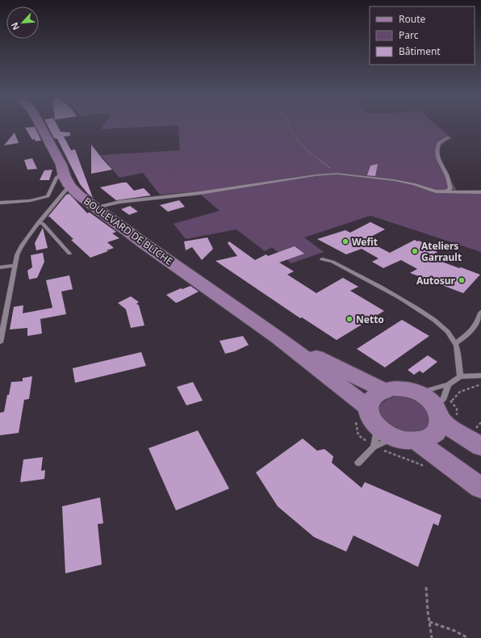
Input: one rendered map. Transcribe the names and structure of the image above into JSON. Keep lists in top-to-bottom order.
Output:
{
  "streets": {
    "main road": ["BOULEVARD DE BLICHE"]
  },
  "places": [
    "Wefit",
    "Ateliers Garrault",
    "Autosur",
    "Netto"
  ],
  "legend": ["Route", "Parc", "Bâtiment"],
  "north": "bottom left"
}
